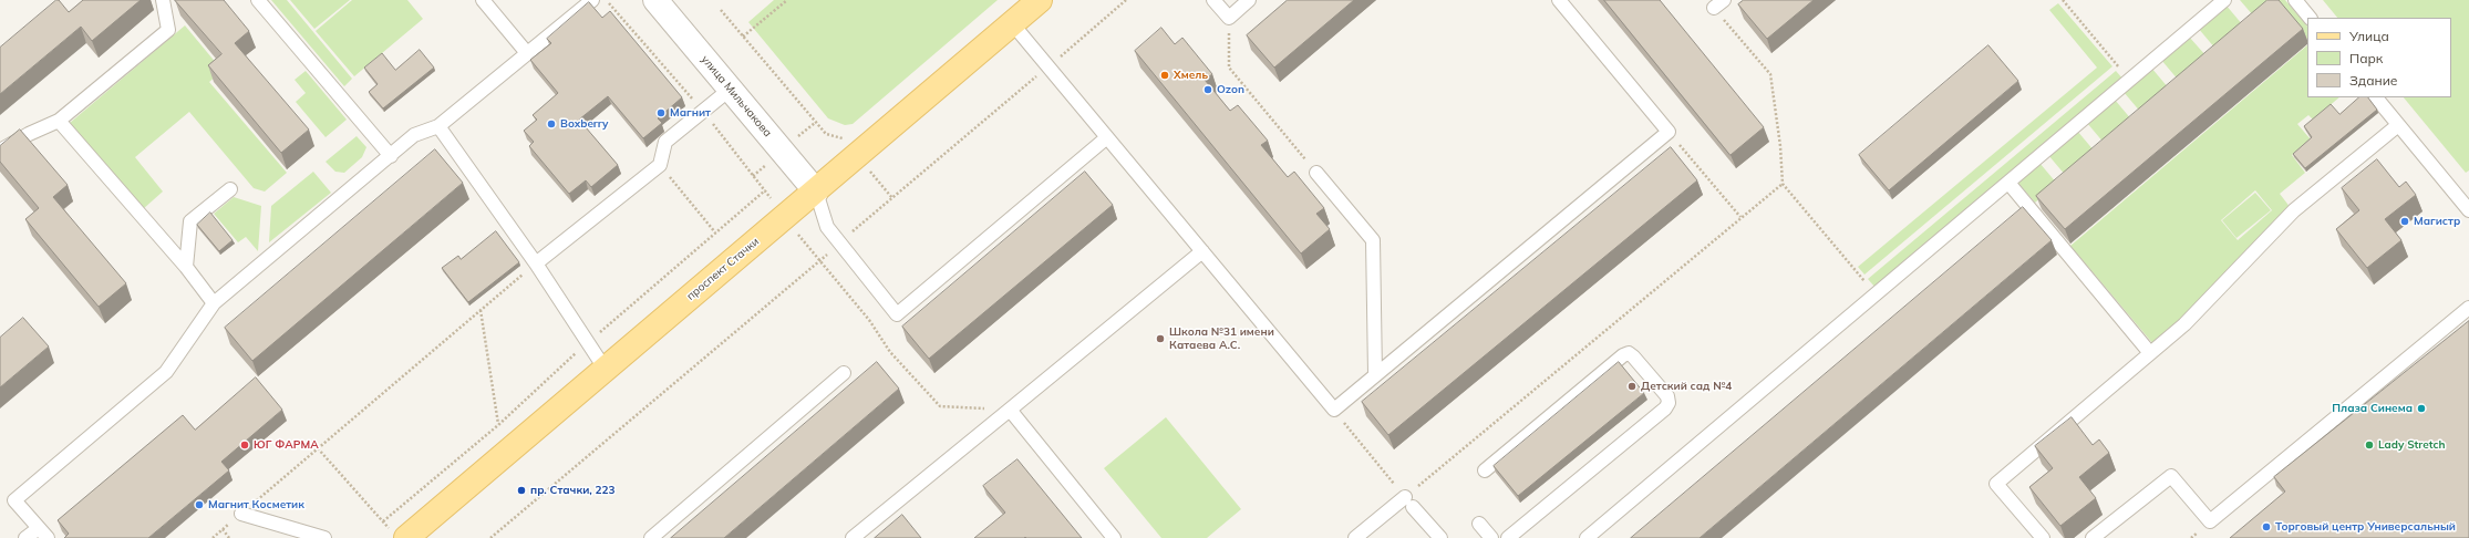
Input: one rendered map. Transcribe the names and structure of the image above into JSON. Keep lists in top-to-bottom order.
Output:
{
  "streets": {
    "main road": ["проспект Стачки"],
    "street": ["улица Мильчакова"]
  },
  "crossings": [
    ["улица Мильчакова", "проспект Стачки"]
  ],
  "places": [
    "Хмель",
    "Ozon",
    "Магнит",
    "Boxberry",
    "Магистр",
    "Школа №31 имени Катаева А.С.",
    "Детский сад №4",
    "Плаза Синема",
    "ЮГ ФАРМА",
    "Lady Stretch",
    "пр. Стачки, 223",
    "Магнит Косметик",
    "Торговый центр Универсальный"
  ],
  "legend": ["Улица", "Парк", "Здание"]
}
